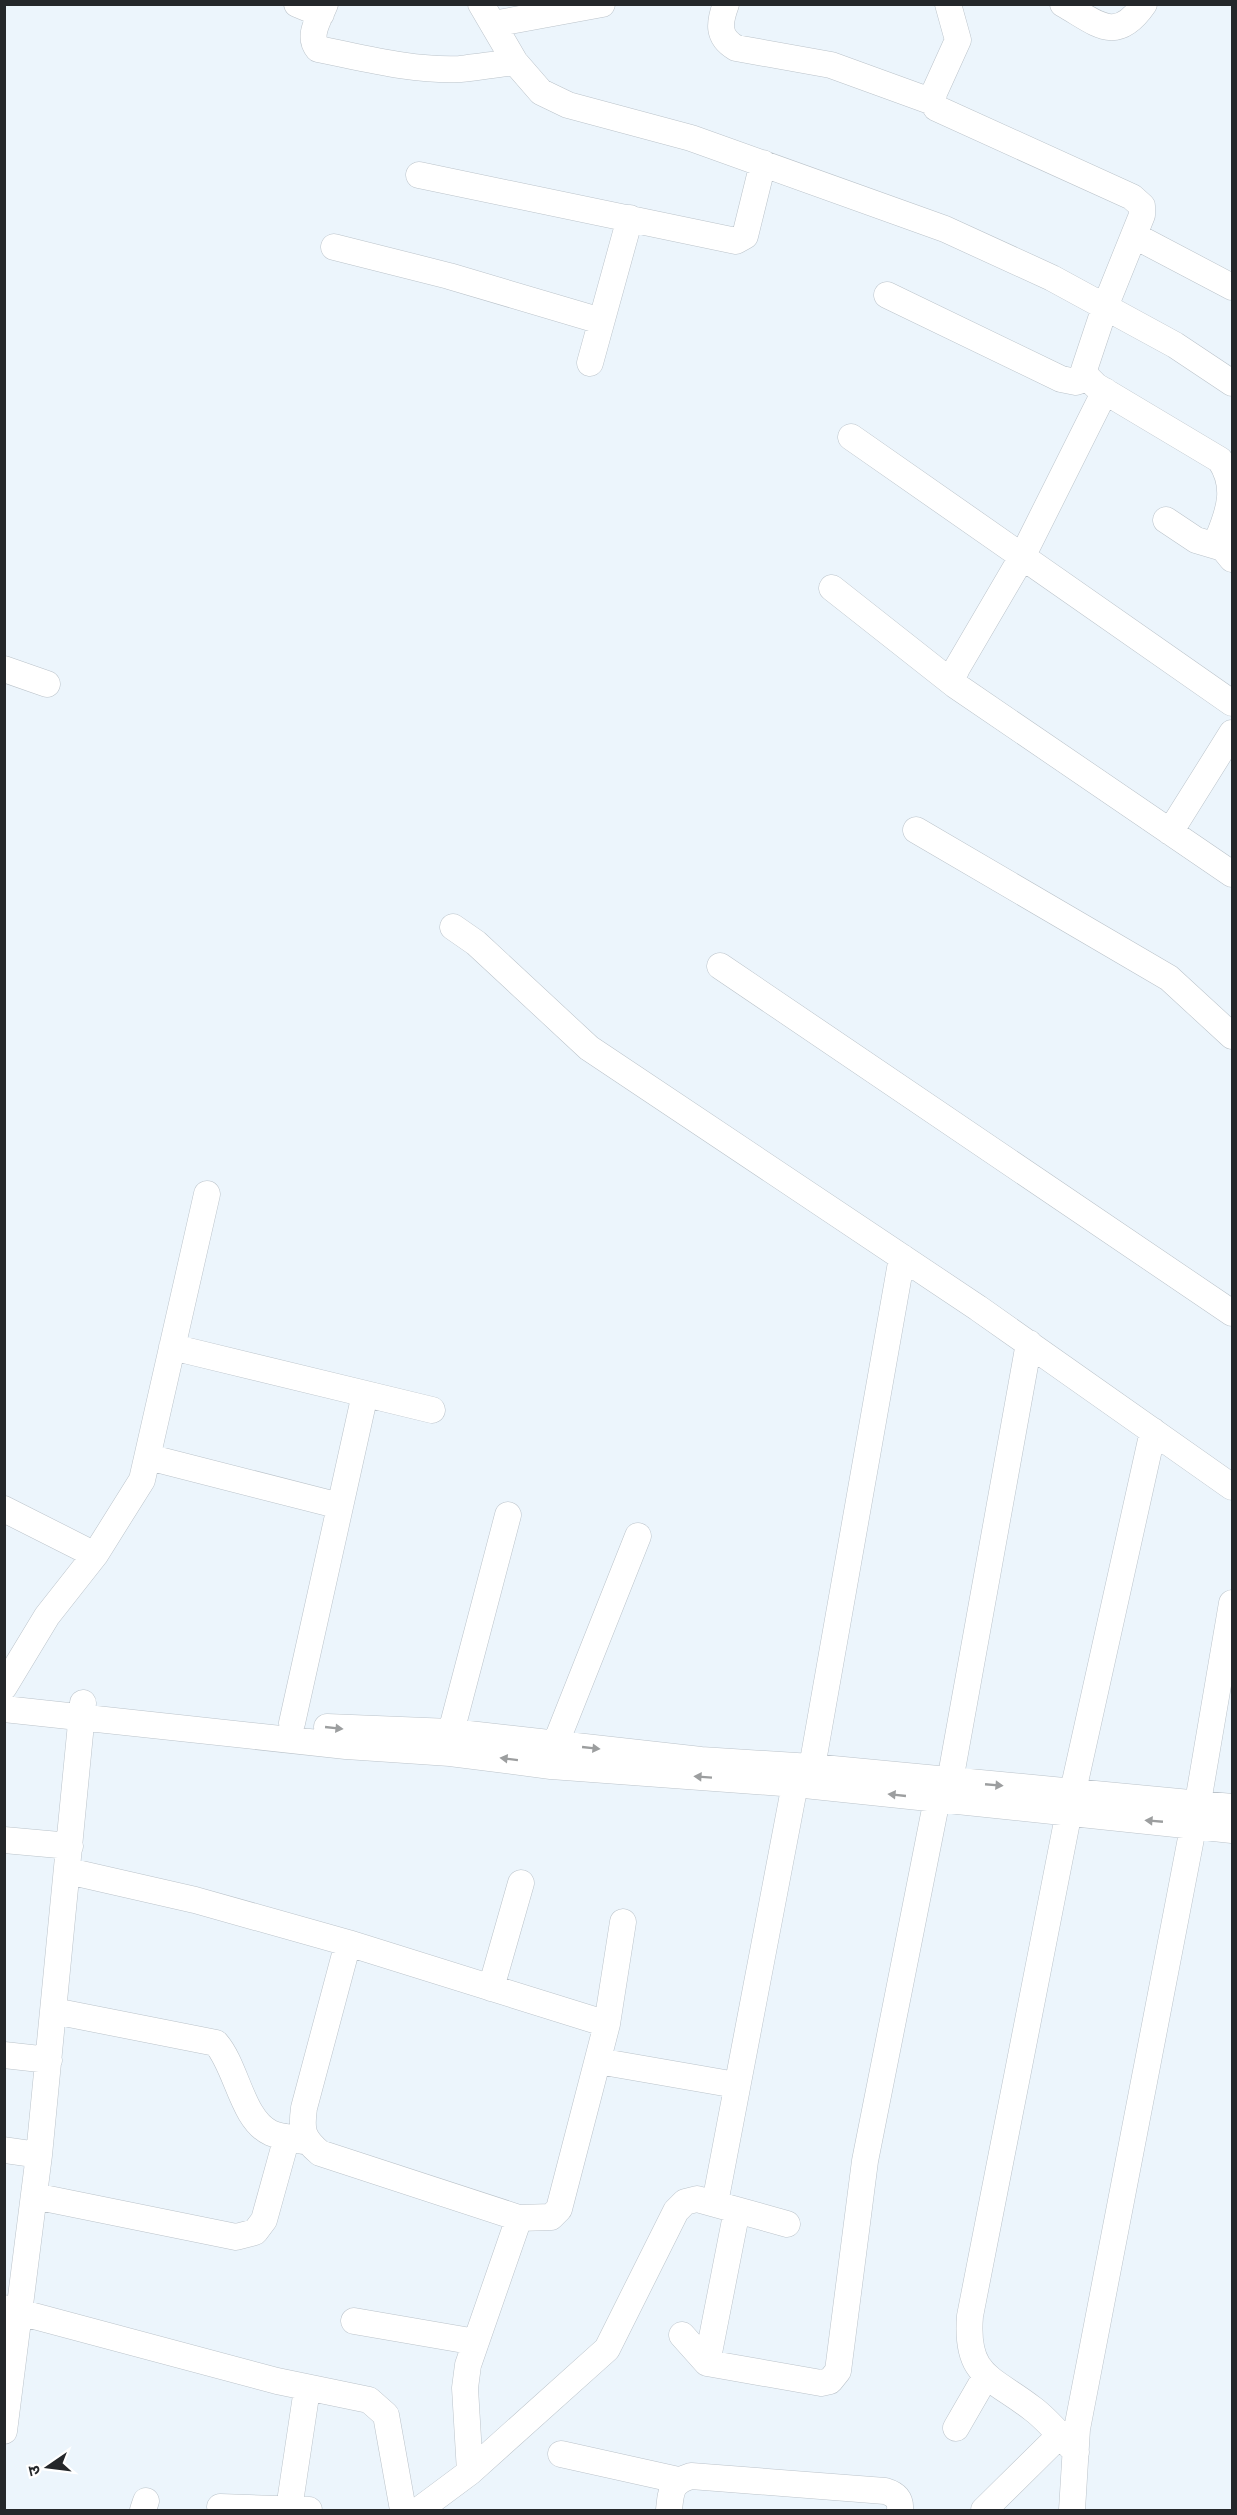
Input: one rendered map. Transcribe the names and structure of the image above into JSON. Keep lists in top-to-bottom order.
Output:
{
  "north": "left"
}
